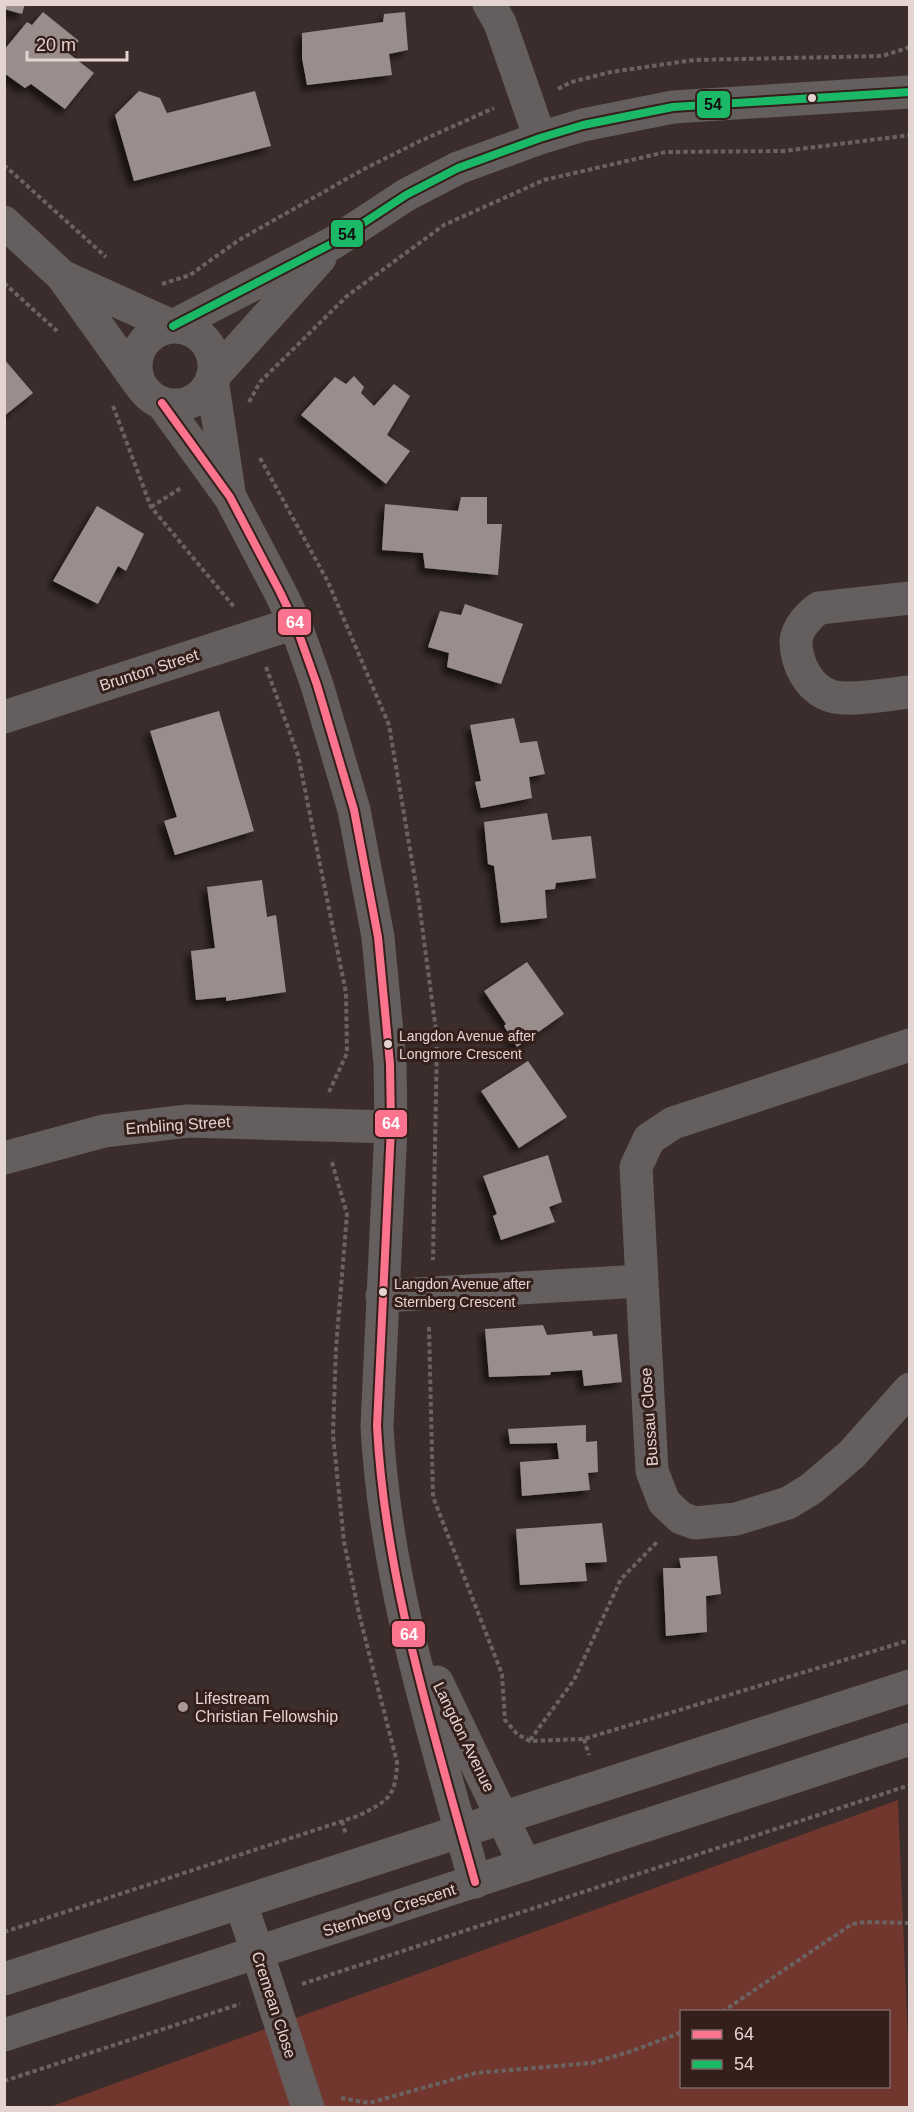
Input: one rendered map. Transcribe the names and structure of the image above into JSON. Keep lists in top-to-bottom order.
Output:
{
  "streets": {
    "street": [
      "Brunton Street",
      "Embling Street",
      "Bussau Close",
      "Langdon Avenue",
      "Sternberg Crescent",
      "Cremean Close"
    ]
  },
  "crossings": [
    ["Brunton Street", "Langdon Avenue"],
    ["Embling Street", "Langdon Avenue"],
    ["Langdon Avenue", "Sternberg Crescent"],
    ["Sternberg Crescent", "Cremean Close"]
  ],
  "places": ["Langdon Avenue after Longmore Crescent", "Langdon Avenue after Sternberg Crescent", "Lifestream Christian Fellowship"],
  "lines": ["transit line 54", "transit line 64"],
  "legend": ["64", "54"],
  "scale_bar": "20 m"
}
